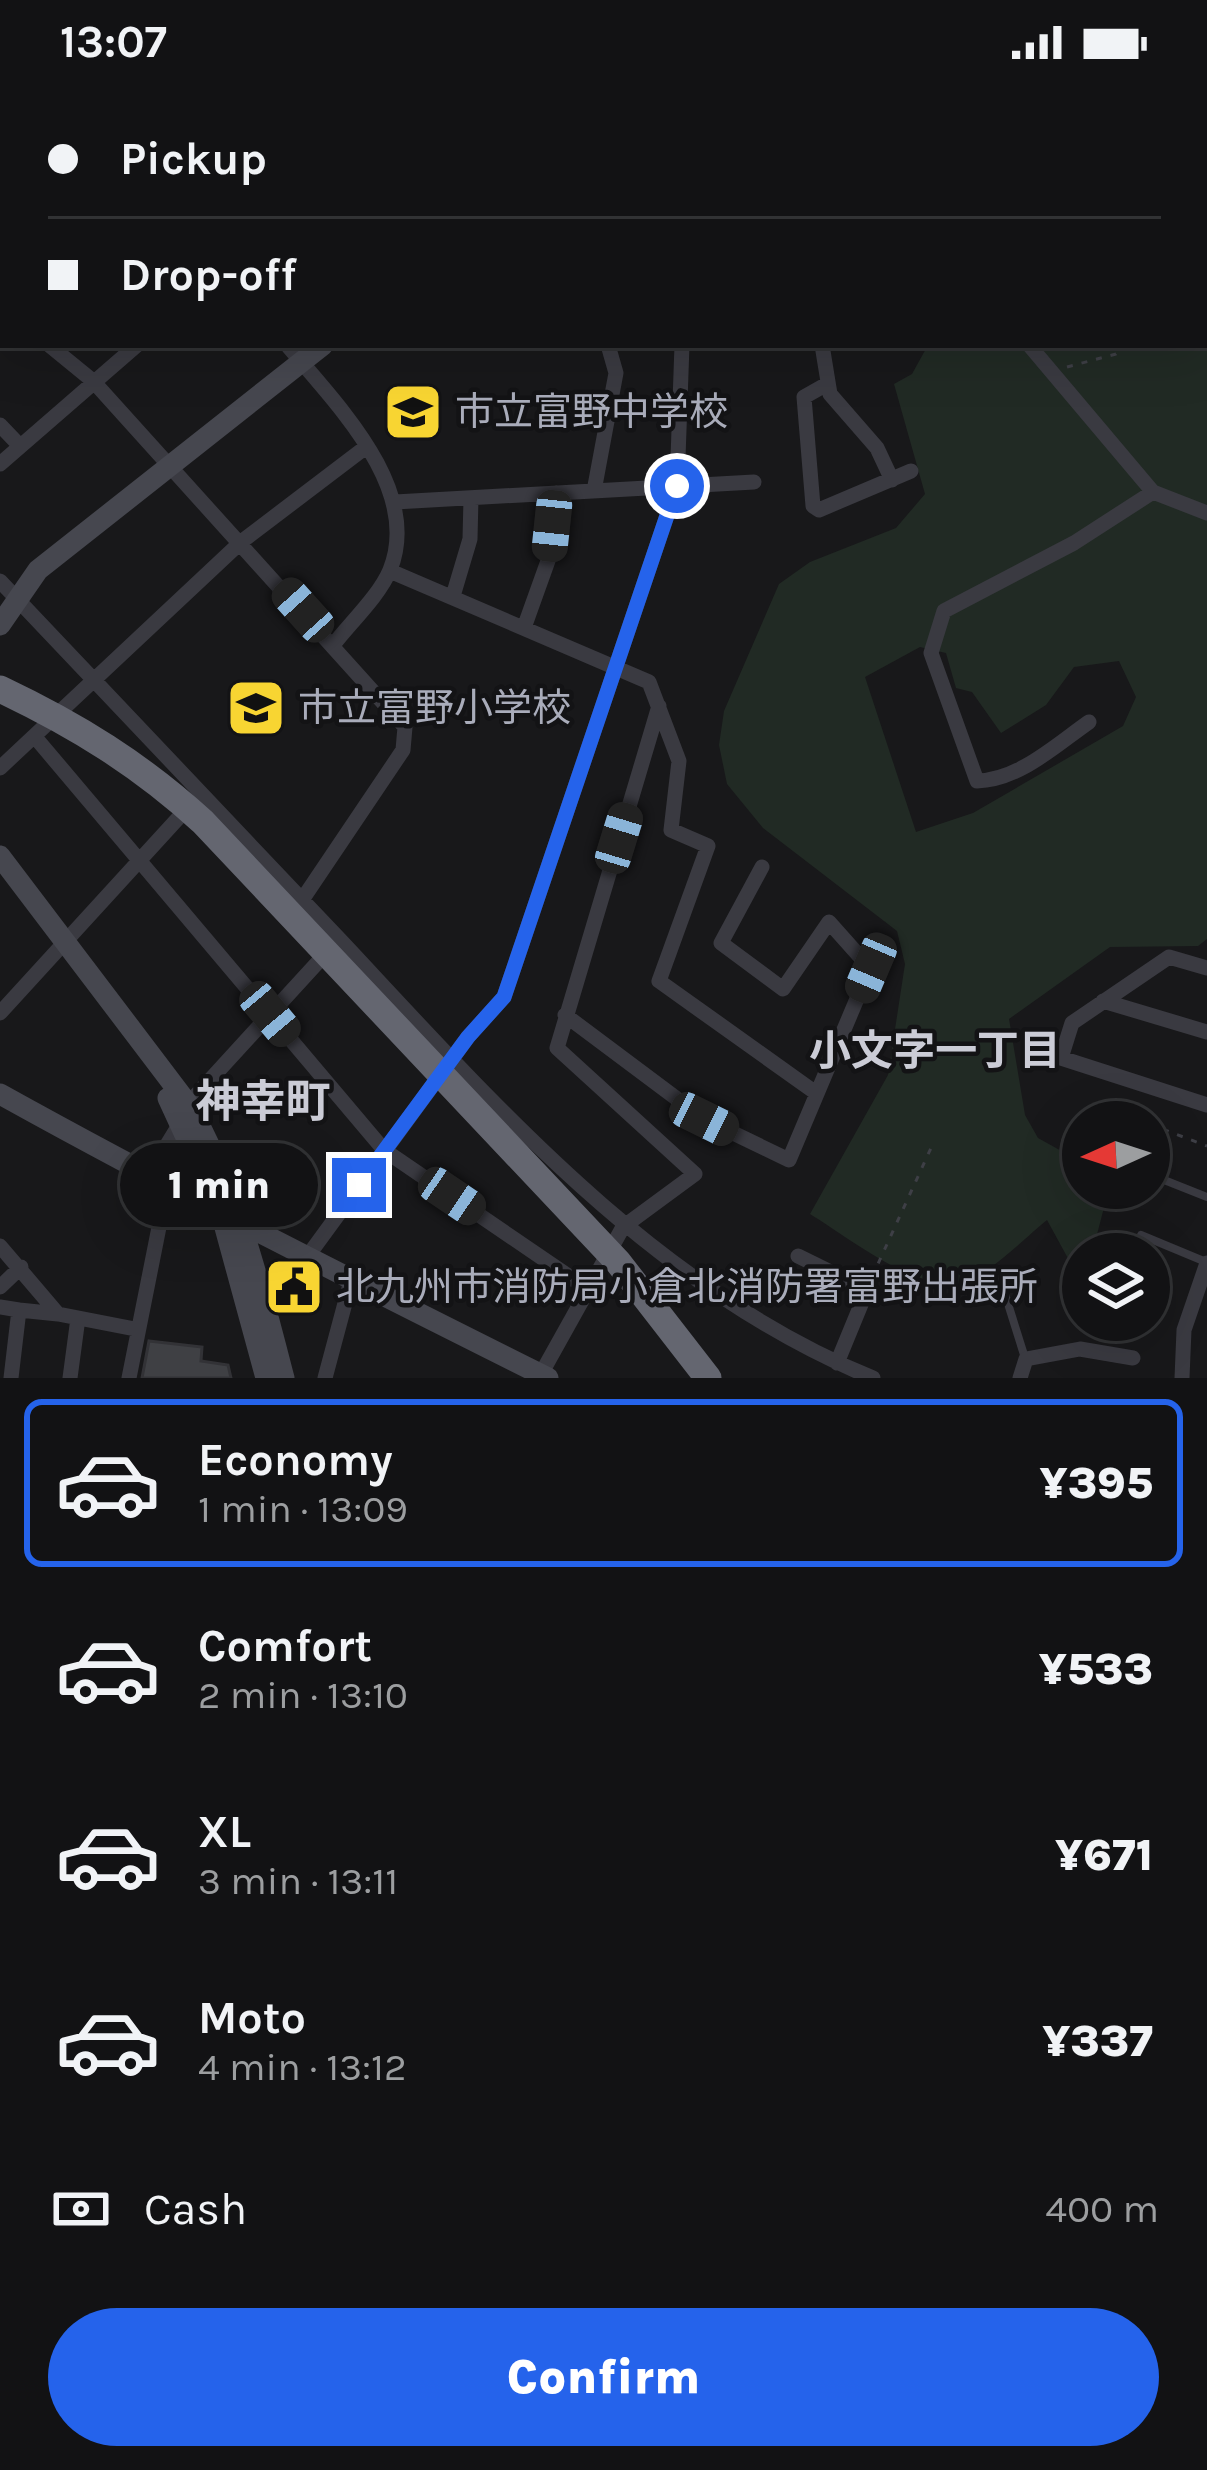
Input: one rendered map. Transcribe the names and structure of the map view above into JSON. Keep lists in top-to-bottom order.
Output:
{
  "districts": ["小文字一丁目", "神幸町"],
  "places": {
    "school or university": ["市立富野中学校", "市立富野小学校"],
    "public building": ["北九州市消防局小倉北消防署富野出張所"]
  },
  "north": "left",
  "page": {
    "status": "13:07",
    "banner": ["Pickup", "Drop-off"],
    "bubble": "1 min",
    "list": [
      {
        "name": "Economy",
        "note": "1 min · 13:09",
        "value": "¥395"
      },
      {
        "name": "Comfort",
        "note": "2 min · 13:10",
        "value": "¥533"
      },
      {
        "name": "XL",
        "note": "3 min · 13:11",
        "value": "¥671"
      },
      {
        "name": "Moto",
        "note": "4 min · 13:12",
        "value": "¥337"
      }
    ],
    "pay": ["Cash", "400 m"],
    "buttons": "Confirm"
  }
}
